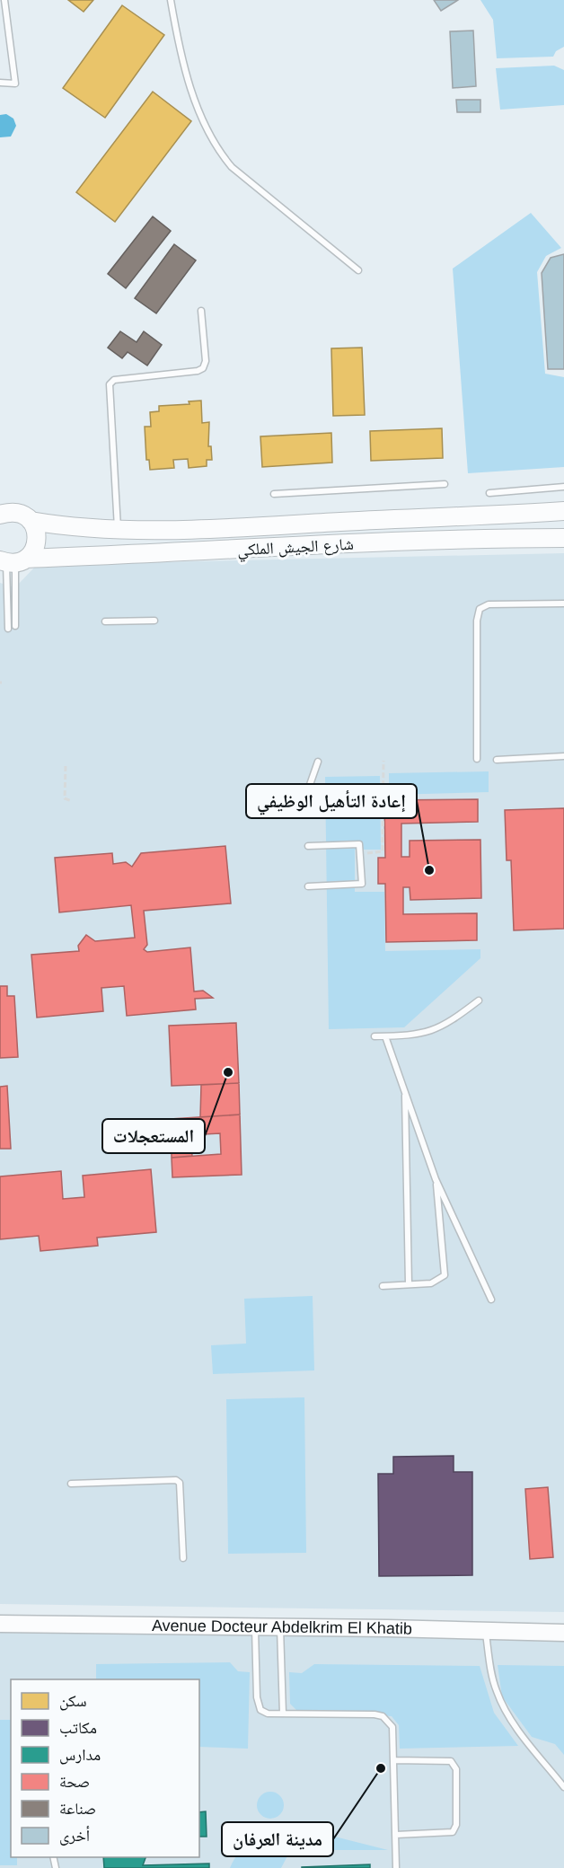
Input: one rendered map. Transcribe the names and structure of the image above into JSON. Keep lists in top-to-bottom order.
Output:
{
  "streets": {
    "main road": ["شارع الجيش الملكي"],
    "street": ["Avenue Docteur Abdelkrim El Khatib"]
  },
  "places": ["إعادة التأهيل الوظيفي", "المستعجلات", "مدينة العرفان"],
  "legend": [
    "سكن",
    "مكاتب",
    "مدارس",
    "صحة",
    "صناعة",
    "أخرى"
  ]
}
